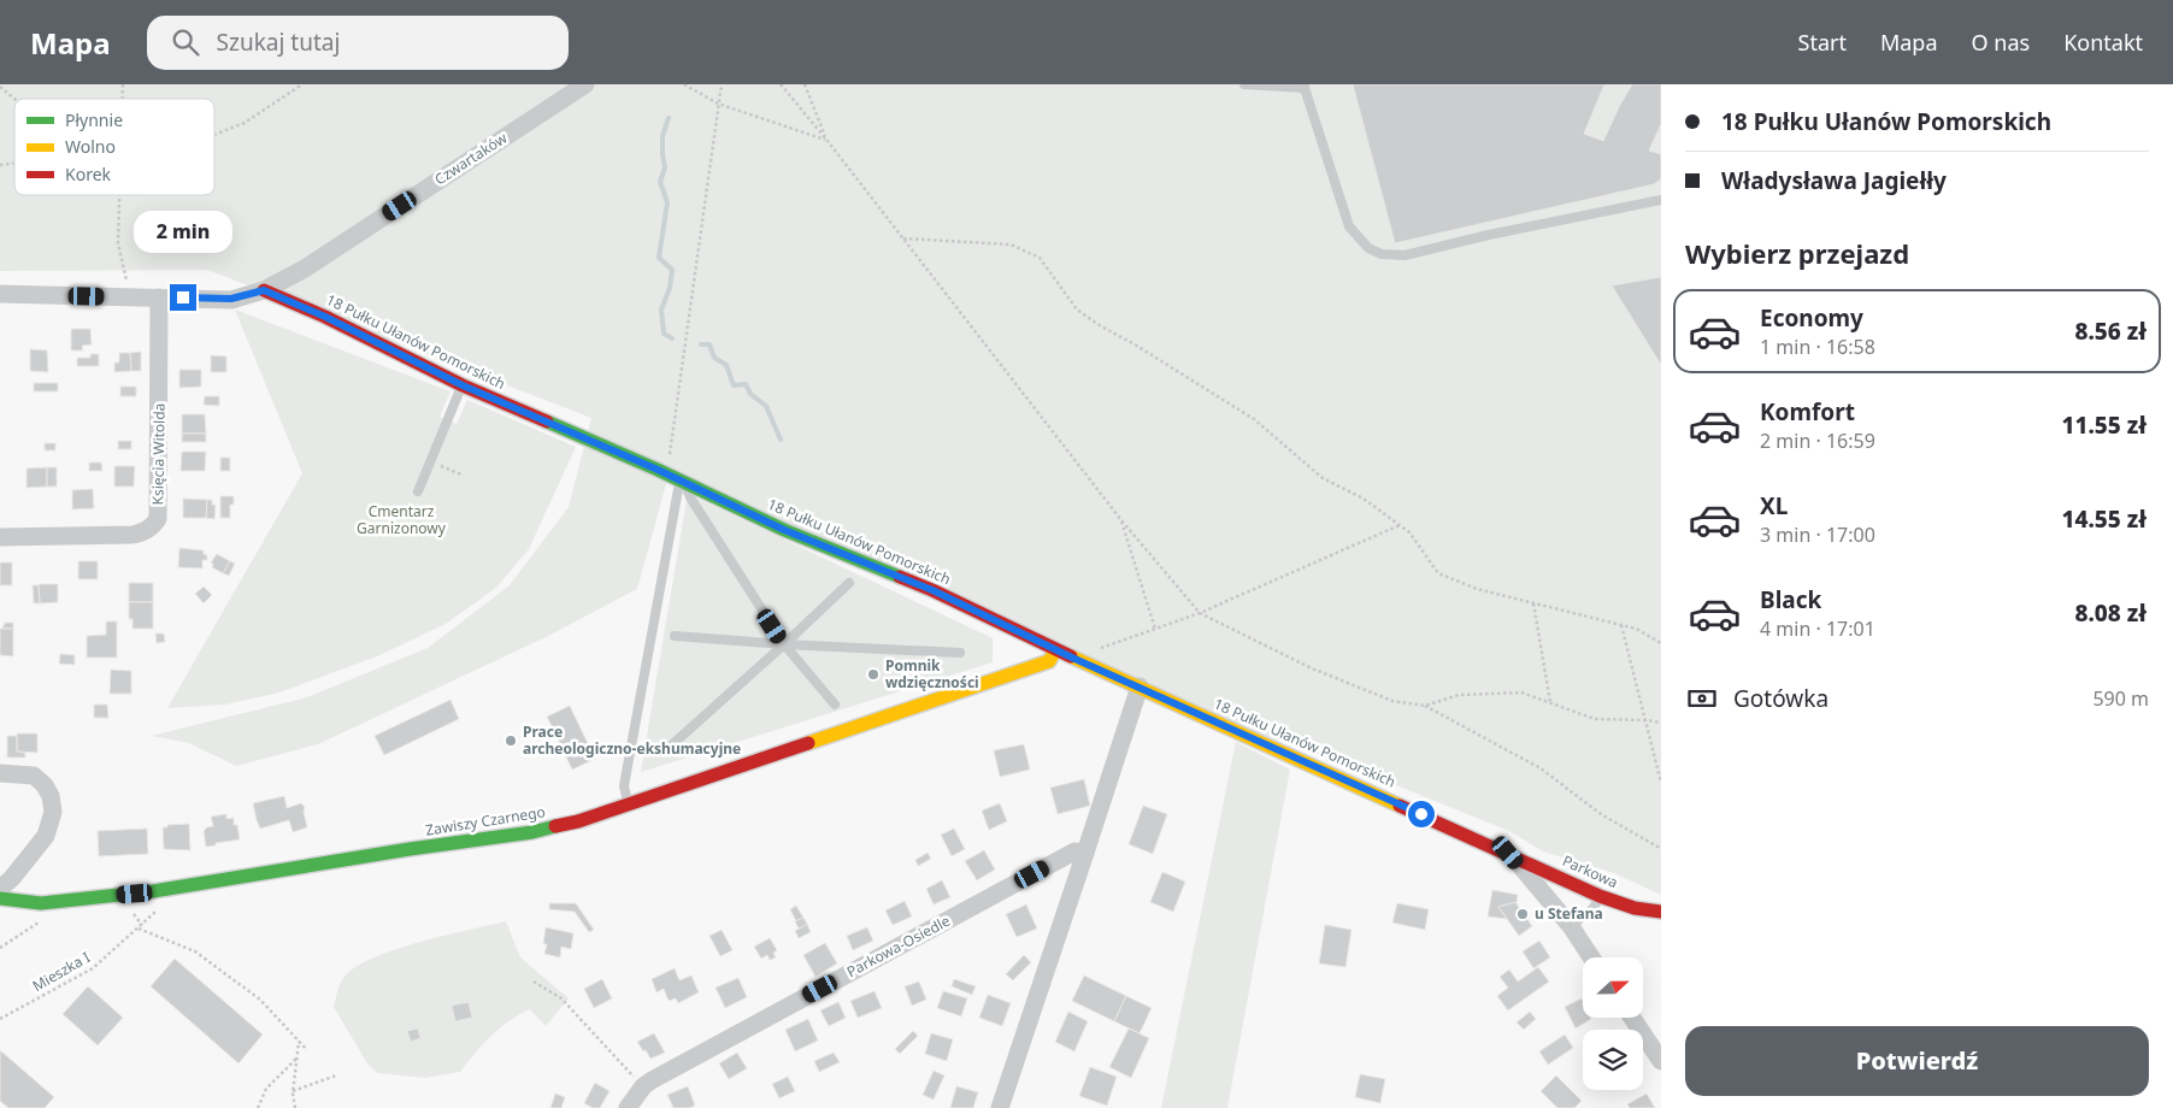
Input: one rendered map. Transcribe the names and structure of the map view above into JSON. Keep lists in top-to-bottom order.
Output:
{
  "streets": {
    "street": [
      "Czwartaków",
      "18 Pułku Ułanów Pomorskich",
      "Księcia Witolda",
      "Zawiszy Czarnego",
      "Parkowa",
      "Parkowa-Osiedle"
    ],
    "path": ["Mieszka I"]
  },
  "crossings": [
    ["Czwartaków", "18 Pułku Ułanów Pomorskich"],
    ["Czwartaków", "Księcia Witolda"],
    ["18 Pułku Ułanów Pomorskich", "Zawiszy Czarnego"],
    ["18 Pułku Ułanów Pomorskich", "Parkowa"]
  ],
  "parks": ["Cmentarz Garnizonowy"],
  "places": ["Pomnik wdzięczności", "Prace archeologiczno-ekshumacyjne", "u Stefana"],
  "legend": ["Płynnie", "Wolno", "Korek"],
  "north": "right",
  "page": {
    "header": "Mapa",
    "search": "Szukaj tutaj",
    "nav": [
      "Start",
      "Mapa",
      "O nas",
      "Kontakt"
    ],
    "banner": ["18 Pułku Ułanów Pomorskich", "Władysława Jagiełły"],
    "bubble": "2 min",
    "heading": "Wybierz przejazd",
    "list": [
      {
        "name": "Economy",
        "note": "1 min · 16:58",
        "value": "8.56 zł"
      },
      {
        "name": "Komfort",
        "note": "2 min · 16:59",
        "value": "11.55 zł"
      },
      {
        "name": "XL",
        "note": "3 min · 17:00",
        "value": "14.55 zł"
      },
      {
        "name": "Black",
        "note": "4 min · 17:01",
        "value": "8.08 zł"
      }
    ],
    "pay": ["Gotówka", "590 m"],
    "buttons": "Potwierdź"
  }
}
